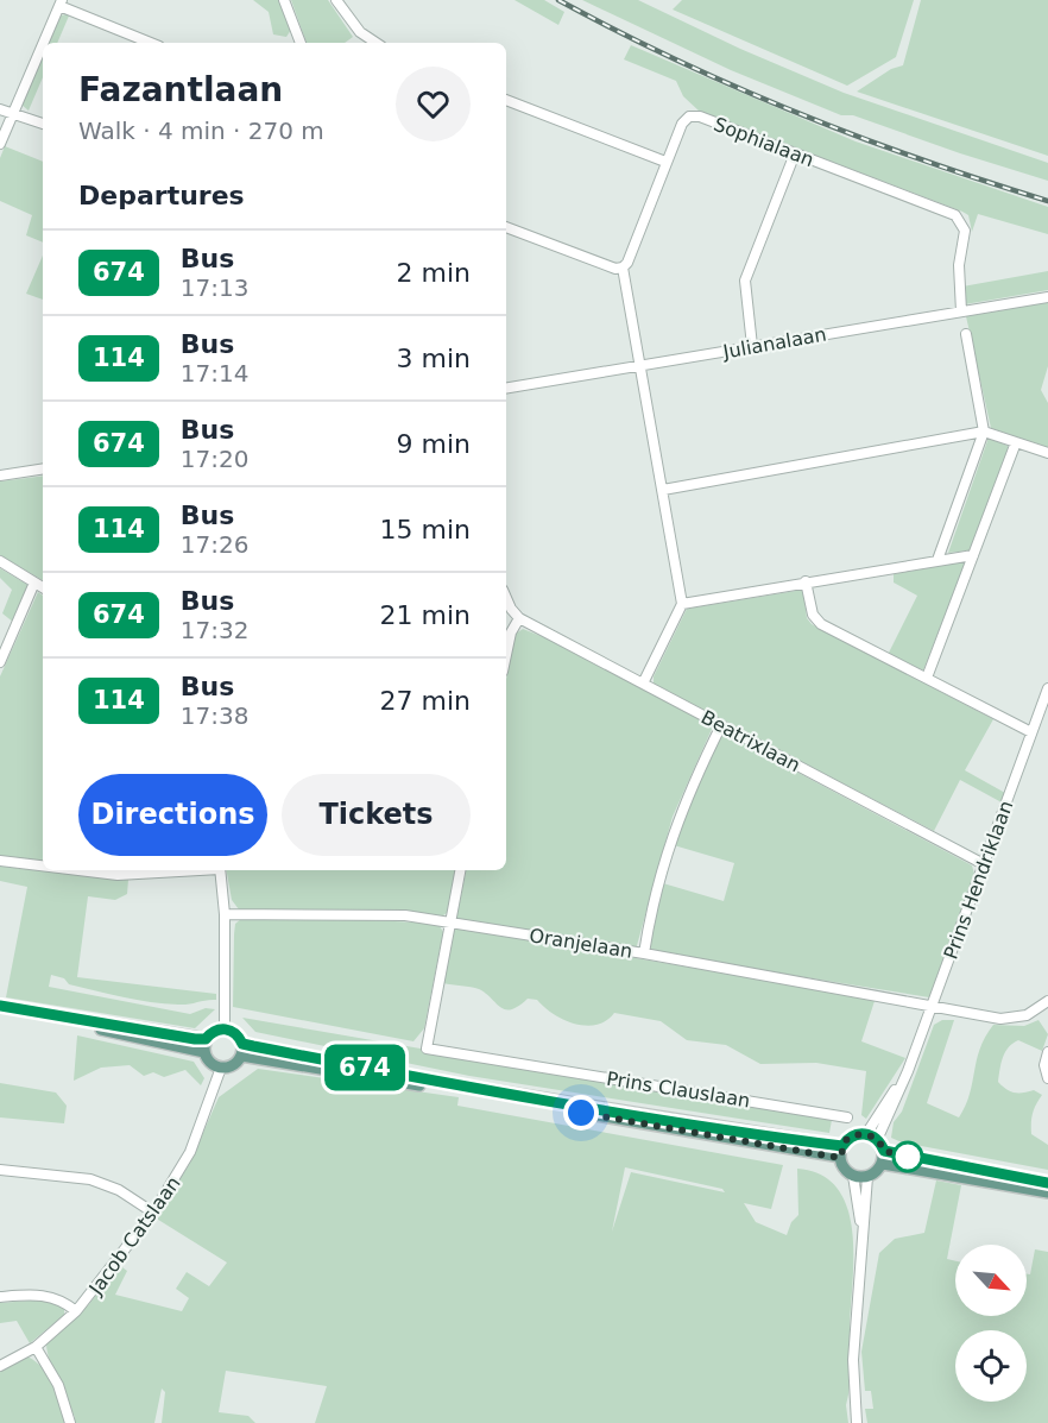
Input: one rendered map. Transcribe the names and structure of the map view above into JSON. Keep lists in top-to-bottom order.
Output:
{
  "streets": {
    "street": [
      "Sophialaan",
      "Julianalaan",
      "Beatrixlaan",
      "Prins Hendriklaan",
      "Oranjelaan",
      "Prins Clauslaan",
      "Jacob Catslaan"
    ]
  },
  "crossings": [
    ["Sophialaan", "Julianalaan"],
    ["Beatrixlaan", "Prins Hendriklaan"],
    ["Prins Hendriklaan", "Oranjelaan"],
    ["Oranjelaan", "Prins Clauslaan"]
  ],
  "lines": ["bus line 674"],
  "north": "bottom right",
  "page": {
    "on_map": "674",
    "heading": [
      ["Fazantlaan", "Walk · 4 min · 270 m"],
      "Departures"
    ],
    "list": [
      {
        "mark": "674",
        "name": "Bus",
        "note": "17:13",
        "value": "2 min"
      },
      {
        "mark": "114",
        "name": "Bus",
        "note": "17:14",
        "value": "3 min"
      },
      {
        "mark": "674",
        "name": "Bus",
        "note": "17:20",
        "value": "9 min"
      },
      {
        "mark": "114",
        "name": "Bus",
        "note": "17:26",
        "value": "15 min"
      },
      {
        "mark": "674",
        "name": "Bus",
        "note": "17:32",
        "value": "21 min"
      },
      {
        "mark": "114",
        "name": "Bus",
        "note": "17:38",
        "value": "27 min"
      }
    ],
    "buttons": ["Directions", "Tickets"]
  }
}
